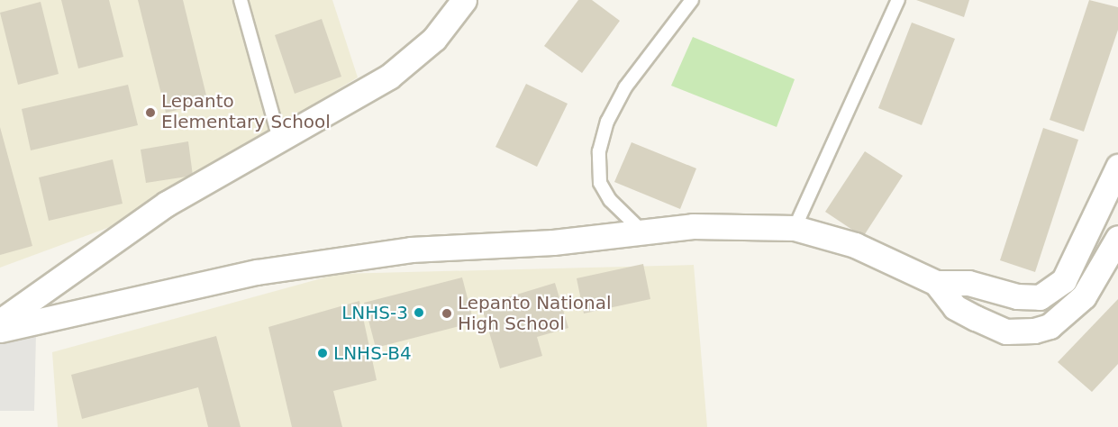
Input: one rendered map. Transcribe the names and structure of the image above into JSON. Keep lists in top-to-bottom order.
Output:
{
  "places": [
    "Lepanto Elementary School",
    "LNHS-3",
    "Lepanto National High School",
    "LNHS-B4"
  ]
}
